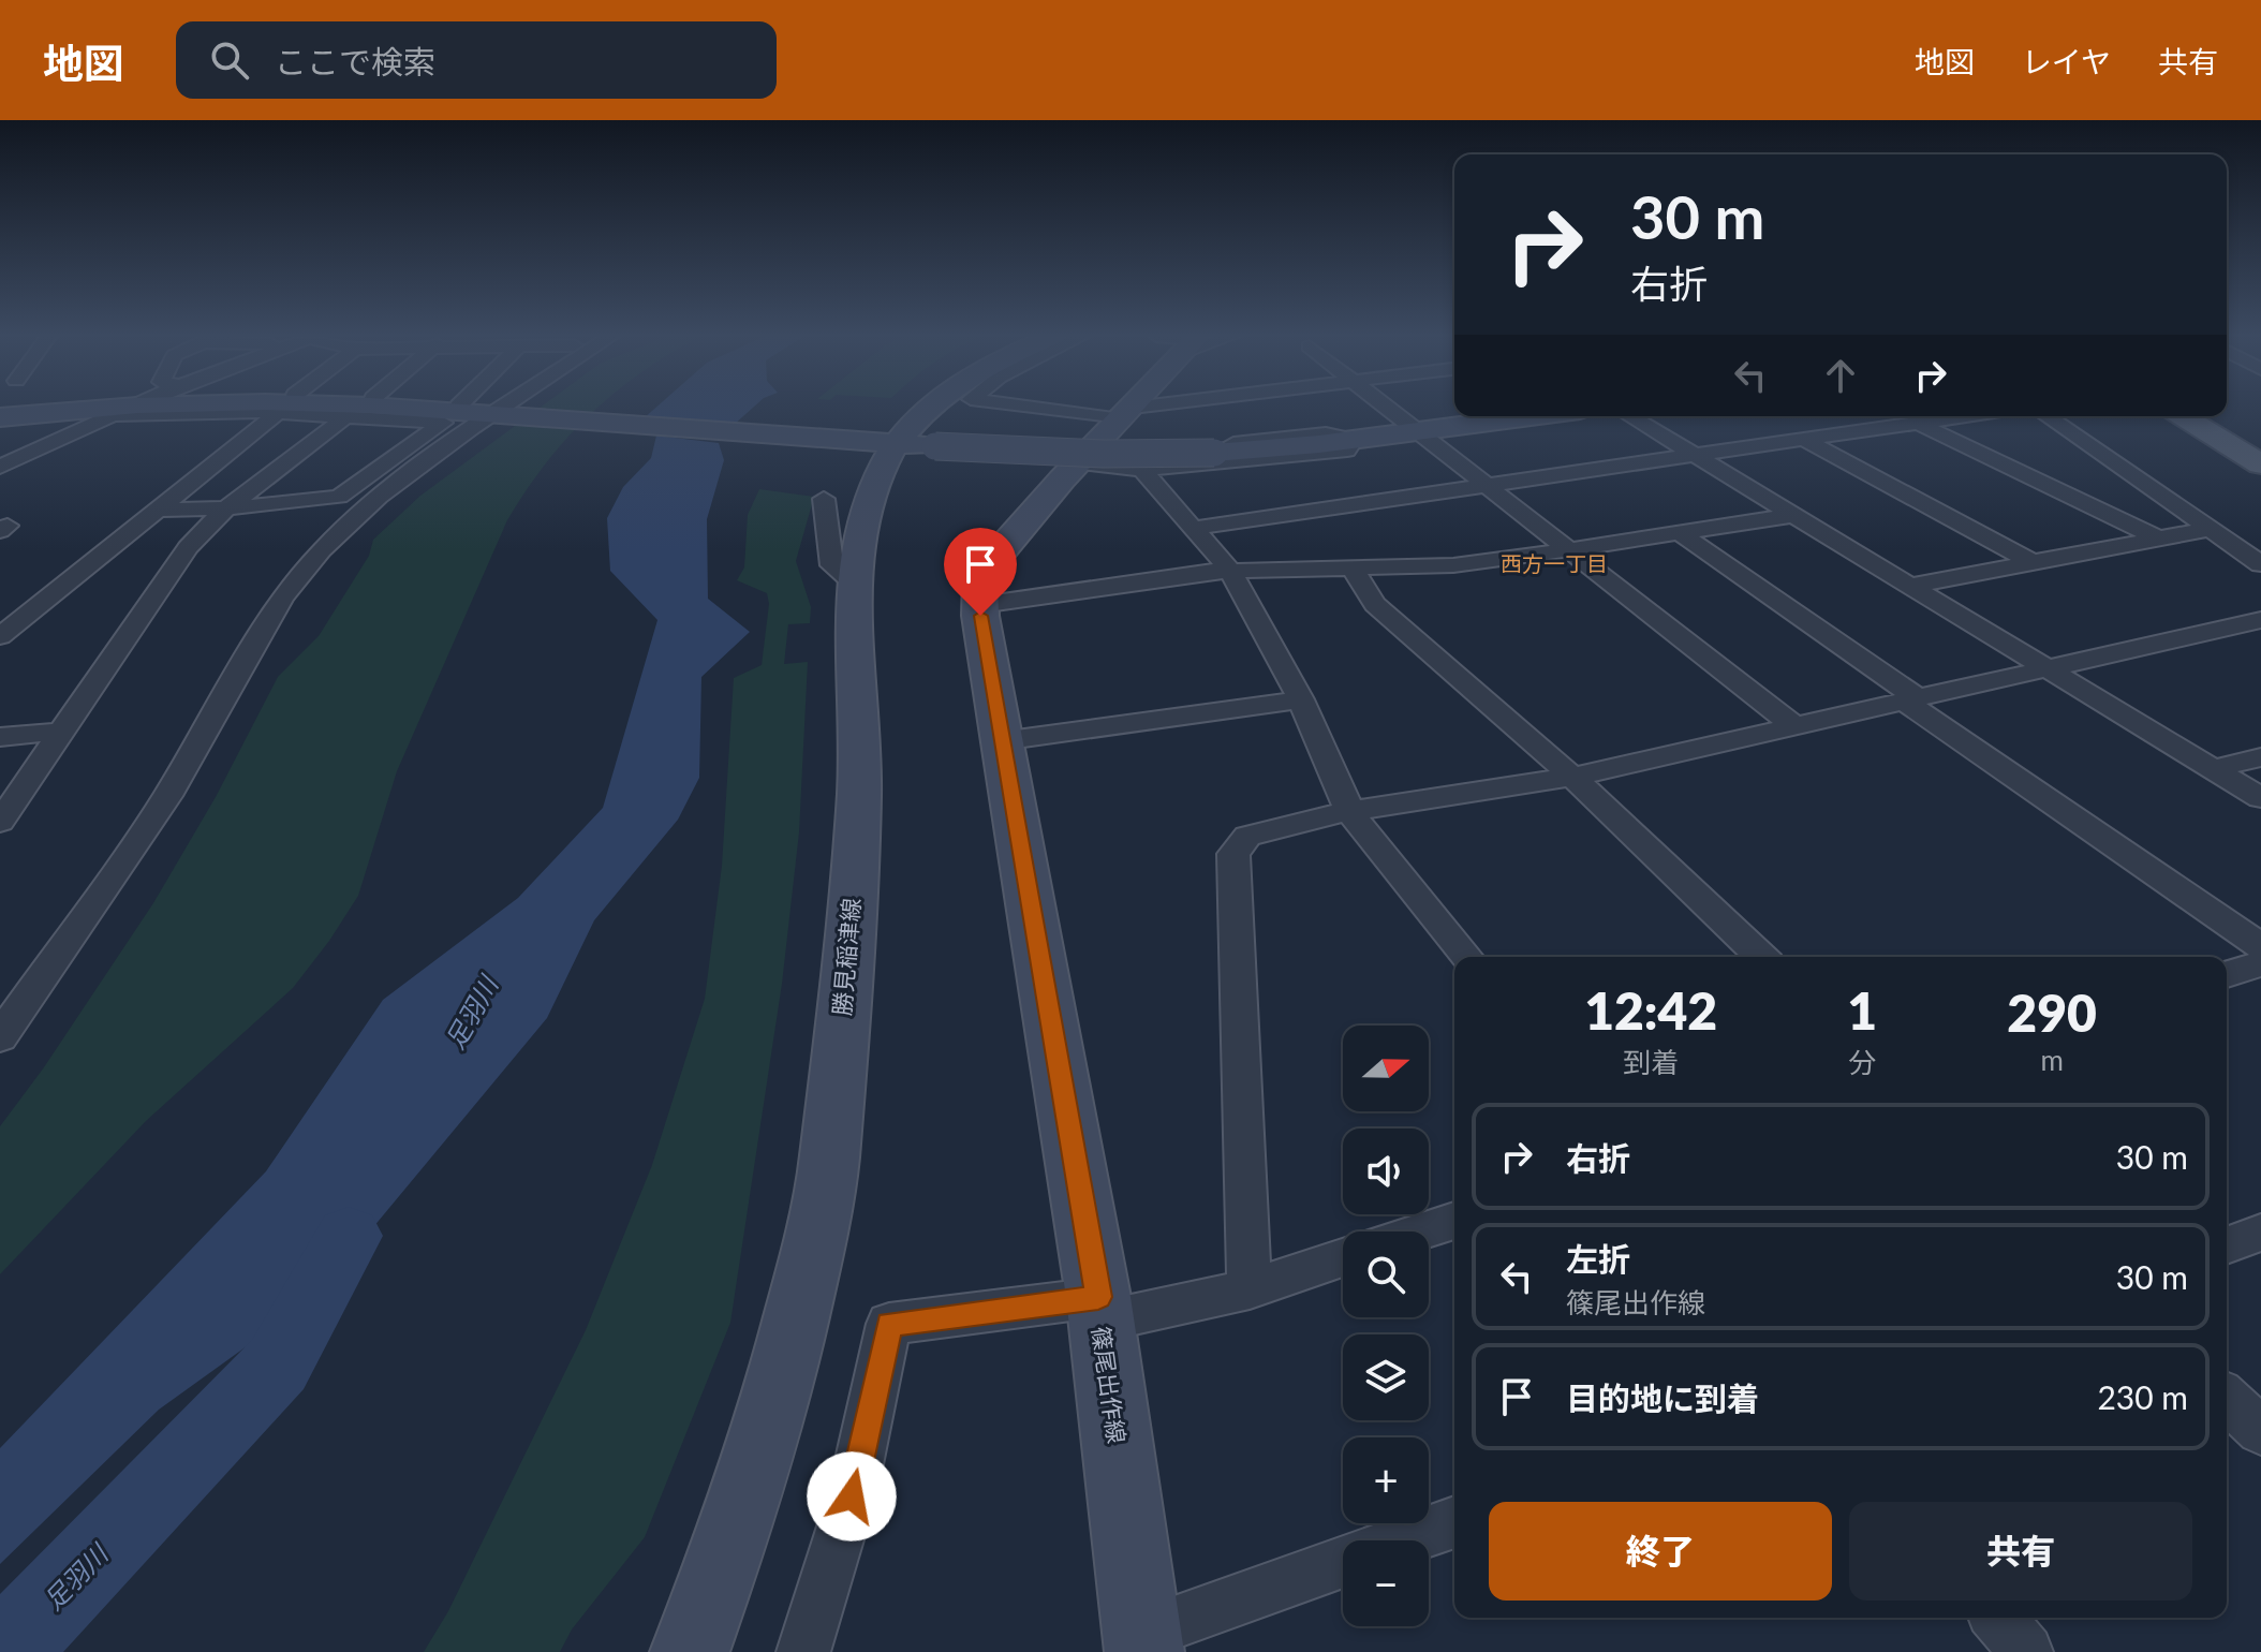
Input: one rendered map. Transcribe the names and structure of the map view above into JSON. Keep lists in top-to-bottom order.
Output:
{
  "streets": {
    "main road": ["勝見稲津線", "篠尾出作線"]
  },
  "districts": ["西方一丁目"],
  "water": ["足羽川"],
  "north": "right",
  "page": {
    "header": "地図",
    "search": "ここで検索",
    "nav": ["地図", "レイヤ", "共有"],
    "turn": ["30 m", "右折"],
    "eta": [
      "12:42",
      "到着",
      "1",
      "分",
      "290",
      "m"
    ],
    "map_buttons": ["+", "−"],
    "list": [
      {
        "name": "右折",
        "value": "30 m"
      },
      {
        "name": "左折",
        "note": "篠尾出作線",
        "value": "30 m"
      },
      {
        "name": "目的地に到着",
        "value": "230 m"
      }
    ],
    "buttons": ["終了", "共有"]
  }
}
